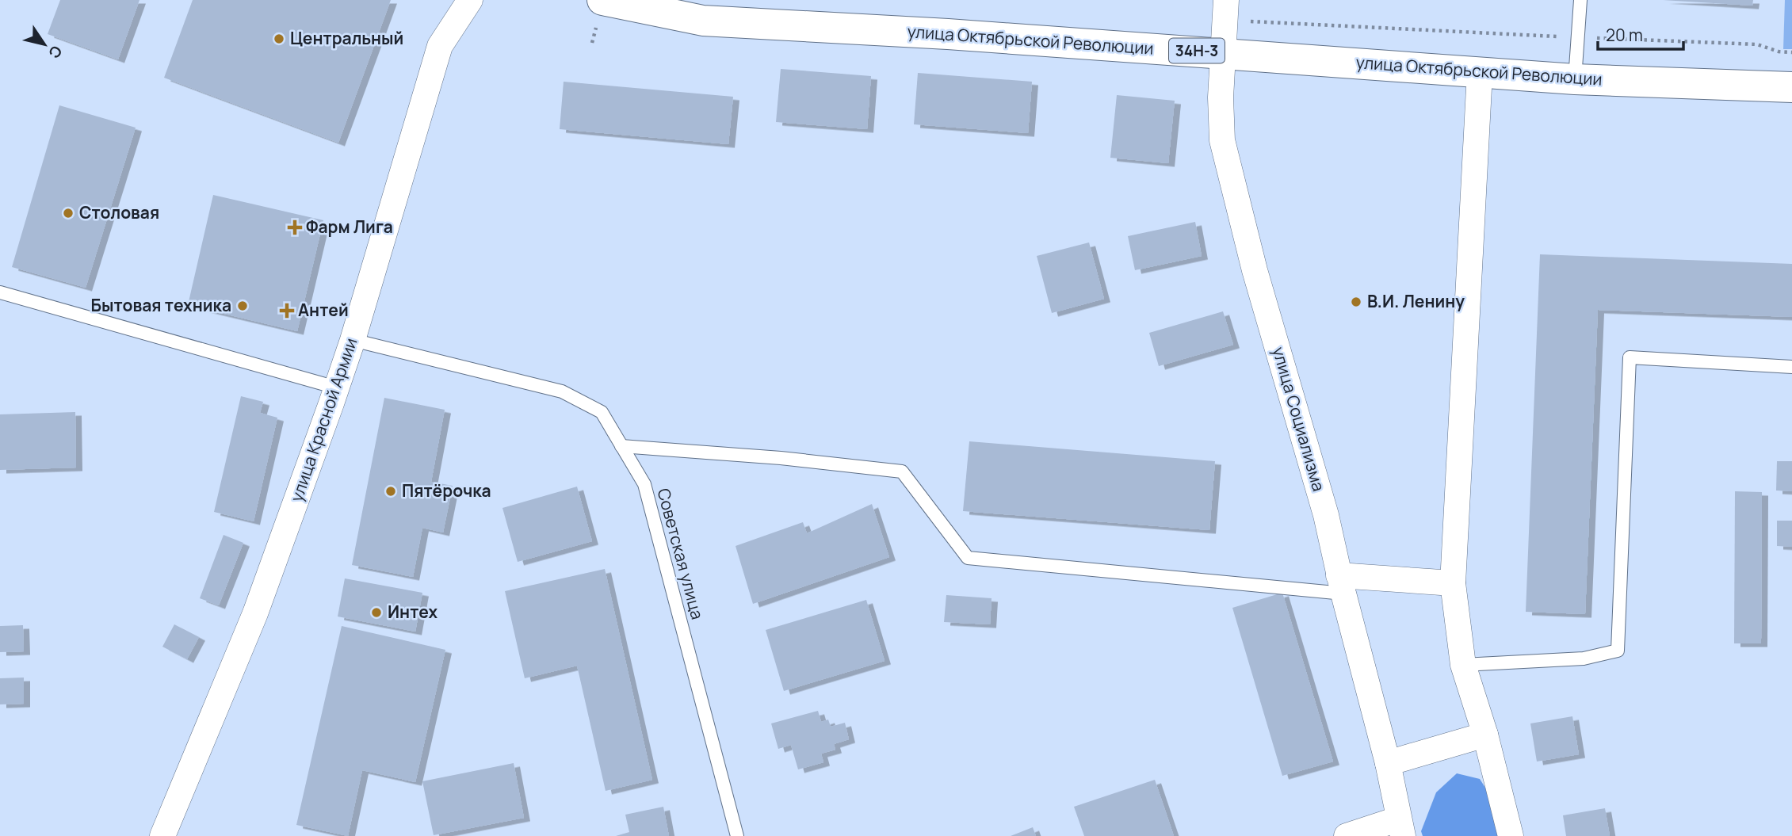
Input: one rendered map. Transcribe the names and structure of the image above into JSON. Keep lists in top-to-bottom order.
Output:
{
  "streets": {
    "main road": ["улица Октябрьской Революции", "34Н-3"],
    "street": ["улица Социализма", "улица Красной Армии"],
    "lane": ["Советская улица"]
  },
  "crossings": [
    ["улица Октябрьской Революции", "улица Социализма"],
    ["улица Красной Армии", "Советская улица"]
  ],
  "places": {
    "other": [
      "Центральный",
      "Столовая",
      "В.И. Ленину",
      "Бытовая техника",
      "Пятёрочка",
      "Интех"
    ],
    "health": ["Фарм Лига", "Антей"]
  },
  "scale_bar": "20 m",
  "north": "bottom right"
}
